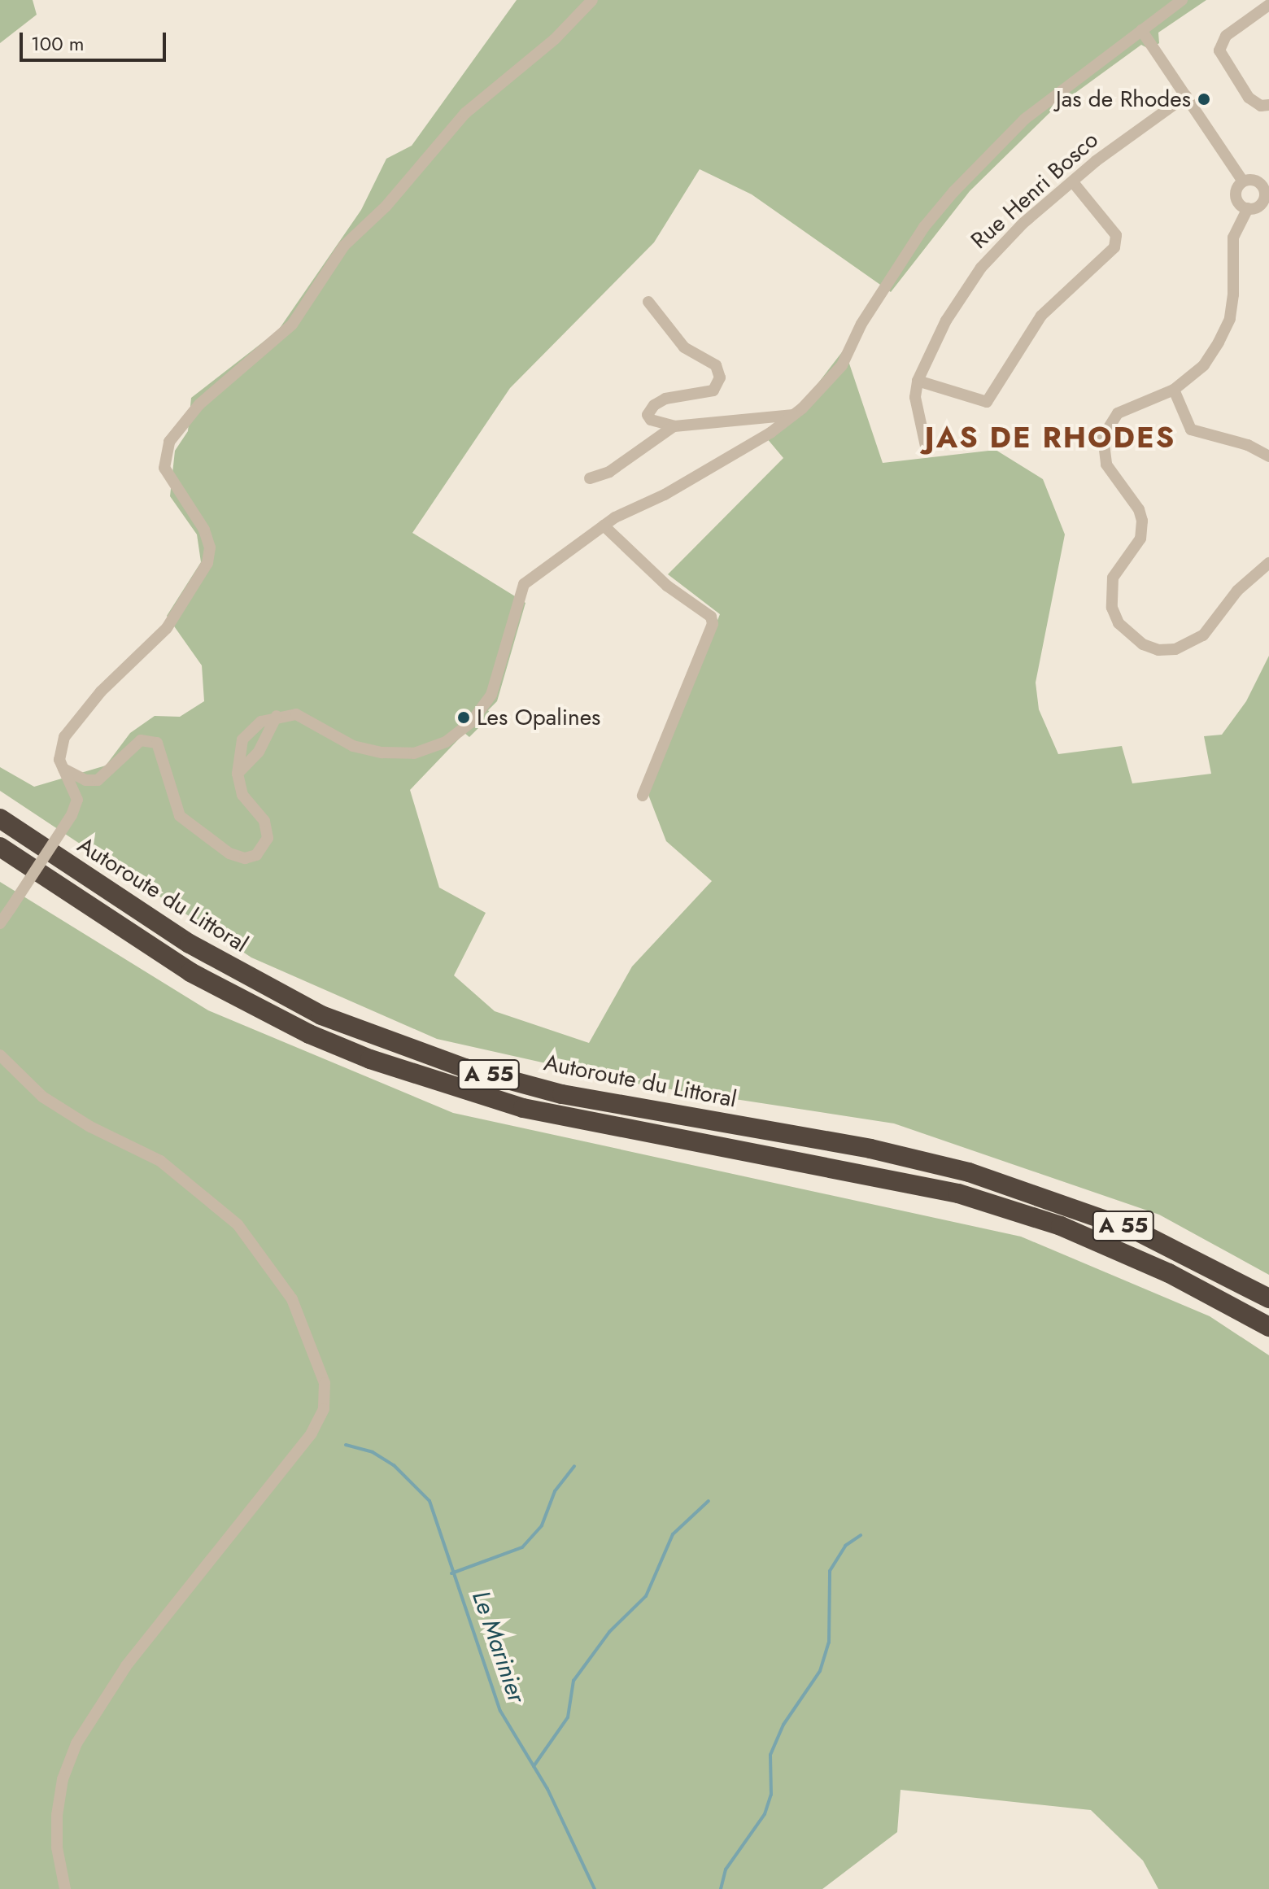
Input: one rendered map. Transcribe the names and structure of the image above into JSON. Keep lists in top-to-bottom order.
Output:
{
  "streets": {
    "highway": ["Autoroute du Littoral", "A 55"],
    "street": ["Rue Henri Bosco"]
  },
  "districts": ["JAS DE RHODES"],
  "water": ["Le Marinier"],
  "places": ["Jas de Rhodes", "Les Opalines"],
  "scale_bar": "100 m"
}
